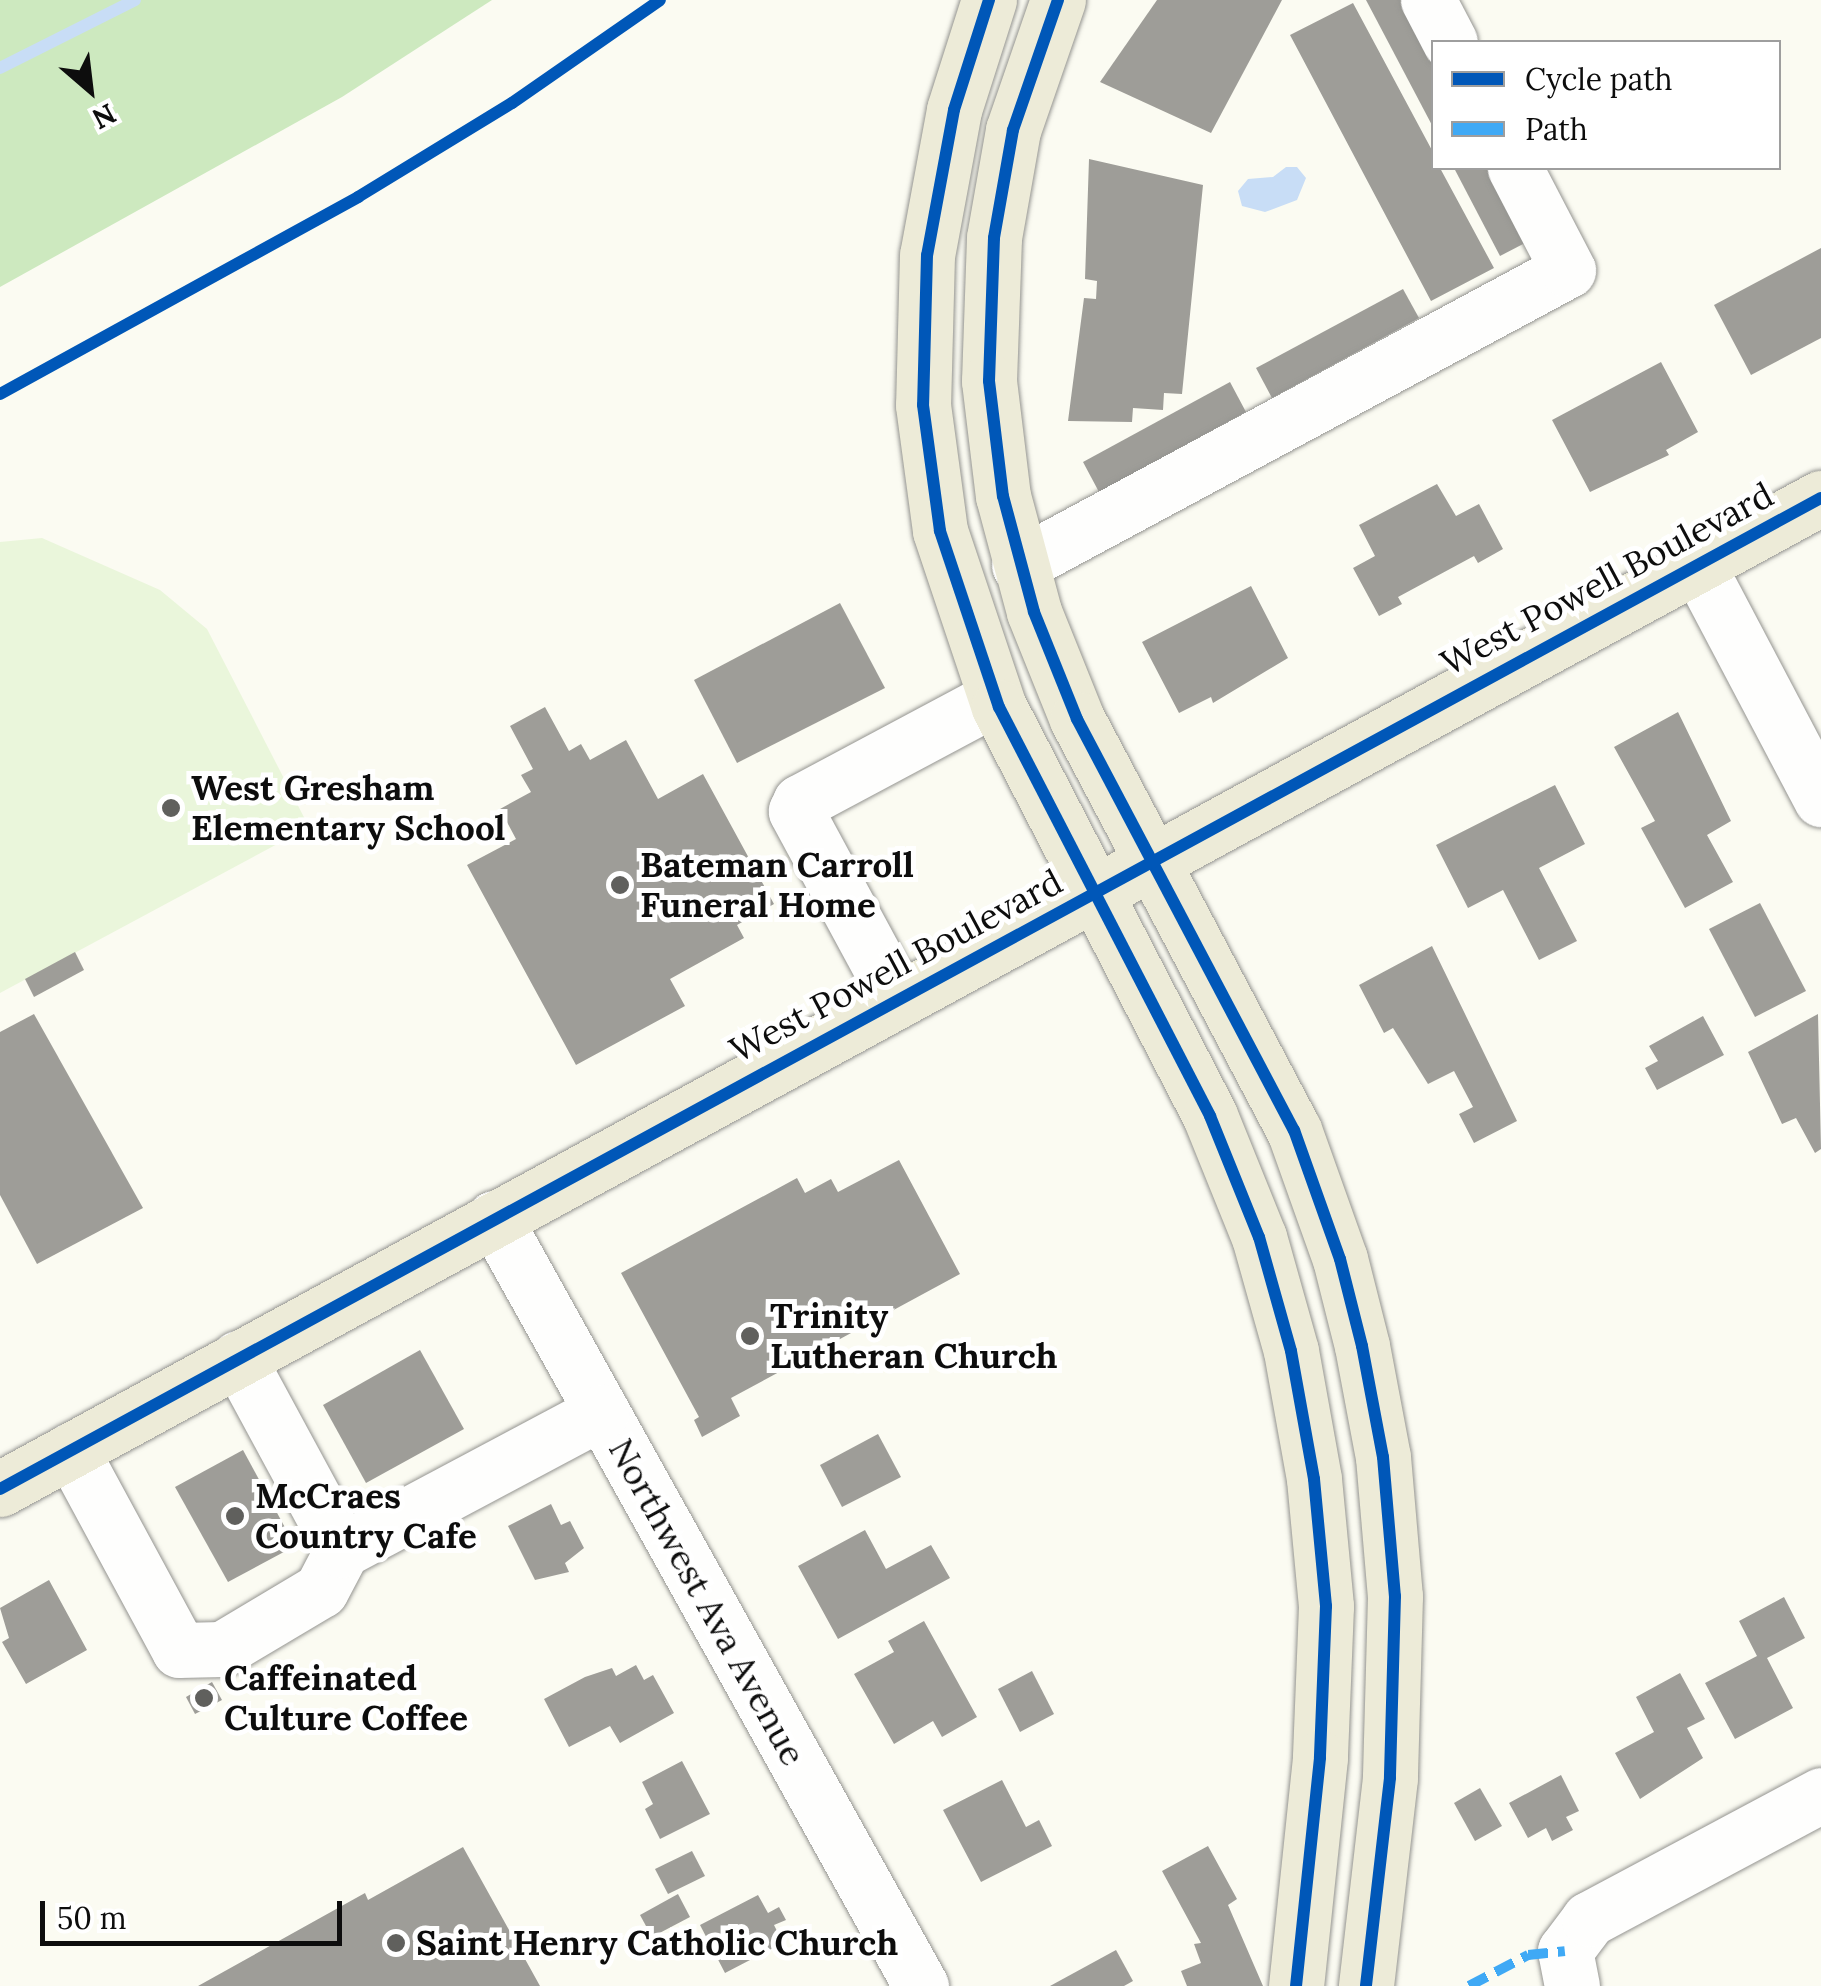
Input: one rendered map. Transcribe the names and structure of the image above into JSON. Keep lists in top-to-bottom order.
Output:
{
  "streets": {
    "main road": ["West Powell Boulevard"],
    "street": ["Northwest Ava Avenue"]
  },
  "crossings": [
    ["West Powell Boulevard", "Northwest Ava Avenue"]
  ],
  "places": [
    "West Gresham Elementary School",
    "Bateman Carroll Funeral Home",
    "Trinity Lutheran Church",
    "McCraes Country Cafe",
    "Caffeinated Culture Coffee",
    "Saint Henry Catholic Church"
  ],
  "legend": ["Cycle path", "Path"],
  "scale_bar": "50 m",
  "north": "bottom right"
}
